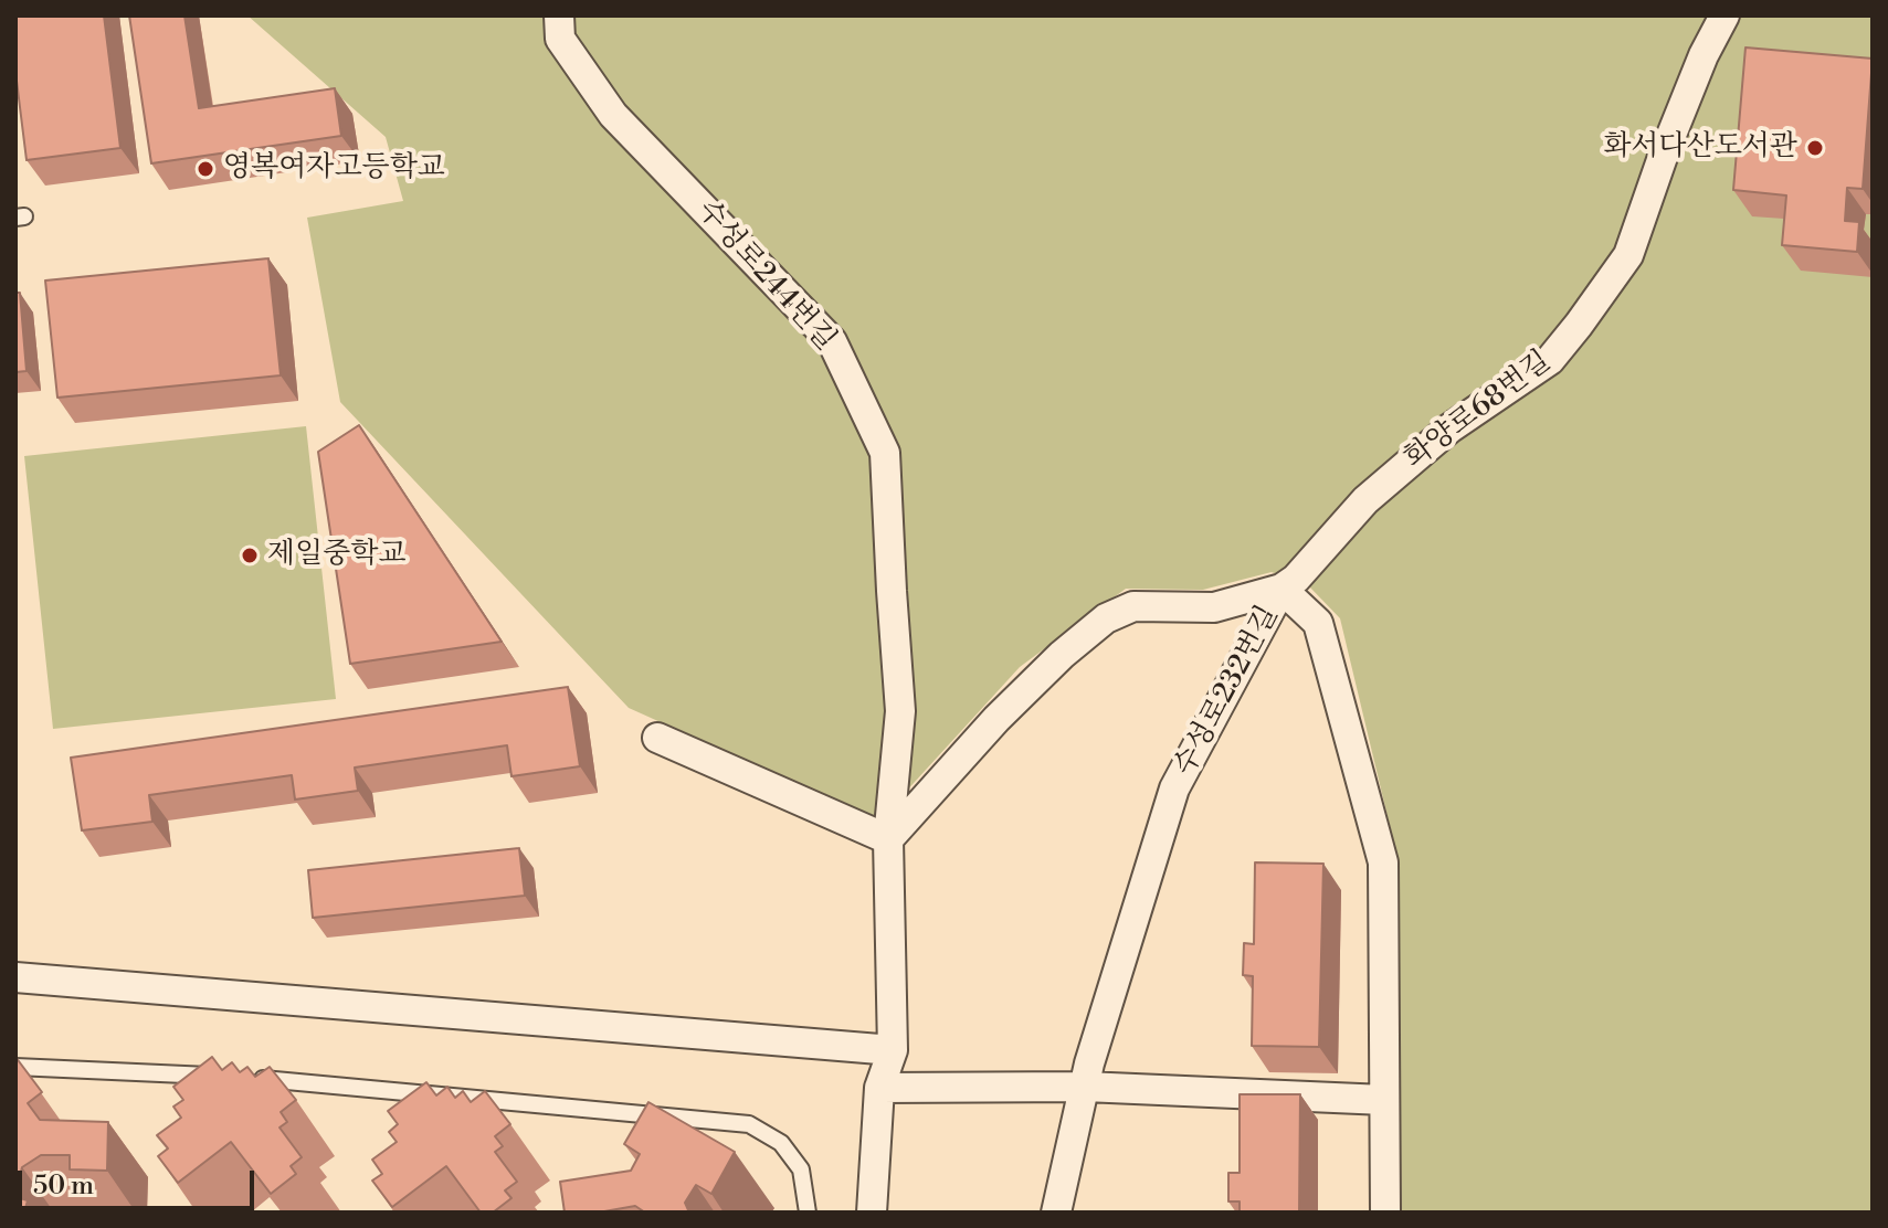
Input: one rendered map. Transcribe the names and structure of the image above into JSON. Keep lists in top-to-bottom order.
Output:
{
  "streets": {
    "street": ["수성로244번길", "화양로68번길", "수성로232번길"]
  },
  "crossings": [
    ["화양로68번길", "수성로232번길"]
  ],
  "places": ["화서다산도서관", "영복여자고등학교", "제일중학교"],
  "scale_bar": "50 m"
}
